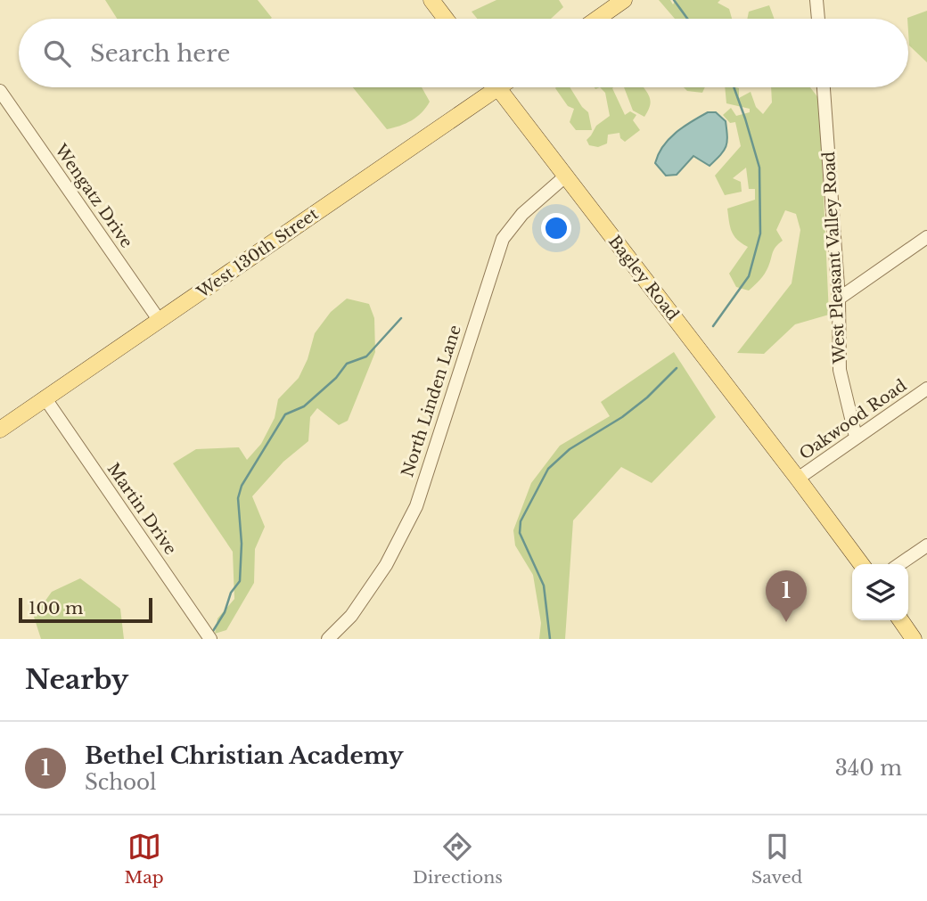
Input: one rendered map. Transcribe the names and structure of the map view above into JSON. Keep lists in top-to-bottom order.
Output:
{
  "streets": {
    "main road": ["West 130th Street", "Bagley Road"],
    "street": [
      "Wengatz Drive",
      "West Pleasant Valley Road",
      "North Linden Lane",
      "Oakwood Road",
      "Martin Drive"
    ]
  },
  "crossings": [
    ["Wengatz Drive", "West 130th Street"],
    ["West 130th Street", "Martin Drive"],
    ["West Pleasant Valley Road", "Oakwood Road"],
    ["Bagley Road", "North Linden Lane"],
    ["Bagley Road", "Oakwood Road"]
  ],
  "scale_bar": "100 m",
  "page": {
    "search": "Search here",
    "pins": "1",
    "scale": "100 m",
    "heading": "Nearby",
    "list": [
      {
        "mark": "1",
        "name": "Bethel Christian Academy",
        "note": "School",
        "value": "340 m"
      }
    ],
    "nav": ["Map", "Directions", "Saved"]
  }
}
